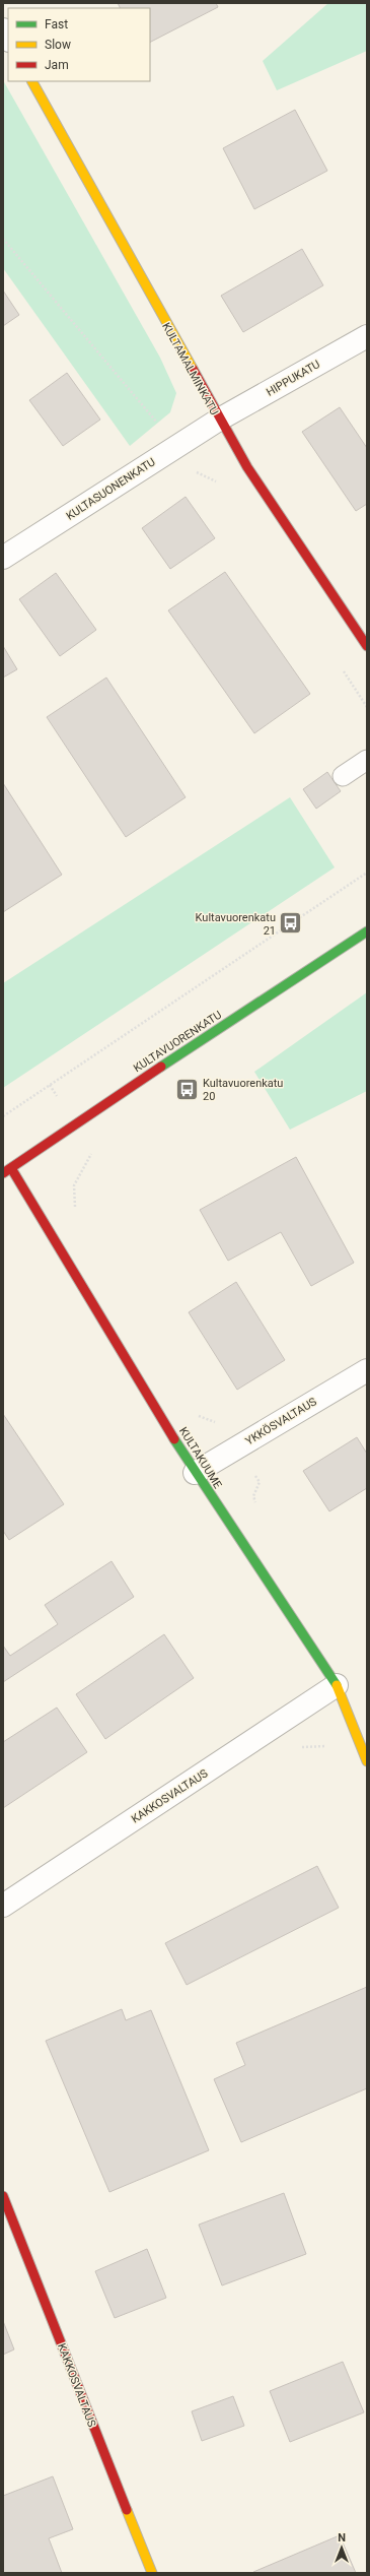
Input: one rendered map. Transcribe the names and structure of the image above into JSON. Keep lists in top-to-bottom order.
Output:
{
  "streets": {
    "street": [
      "KULTAMALMINKATU",
      "HIPPUKATU",
      "KULTASUONENKATU",
      "KULTAVUORENKATU",
      "YKKÖSVALTAUS",
      "KULTAKUUME",
      "KAKKOSVALTAUS"
    ]
  },
  "crossings": [
    ["KULTAMALMINKATU", "HIPPUKATU"],
    ["KULTAMALMINKATU", "KULTASUONENKATU"],
    ["HIPPUKATU", "KULTASUONENKATU"],
    ["KULTAVUORENKATU", "KULTAKUUME"],
    ["YKKÖSVALTAUS", "KULTAKUUME"],
    ["KULTAKUUME", "KAKKOSVALTAUS"]
  ],
  "places": {
    "bus stop": ["Kultavuorenkatu 21", "Kultavuorenkatu 20"]
  },
  "legend": ["Fast", "Slow", "Jam"],
  "north": "top"
}
